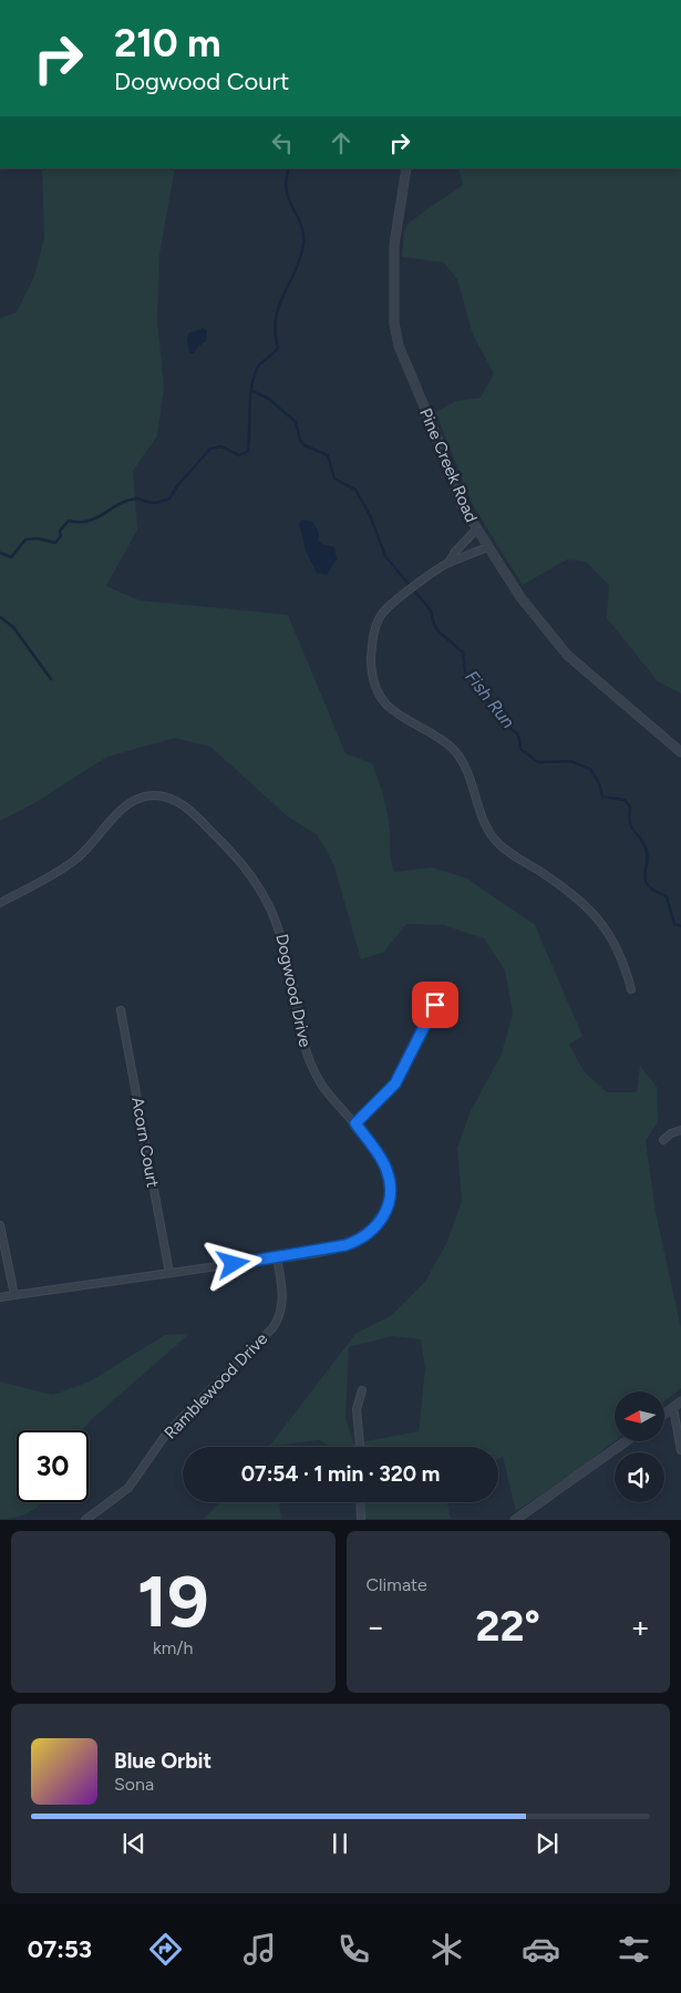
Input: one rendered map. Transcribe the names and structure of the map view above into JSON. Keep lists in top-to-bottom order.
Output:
{
  "streets": {
    "street": [
      "Pine Creek Road",
      "Dogwood Drive",
      "Acorn Court",
      "Ramblewood Drive"
    ]
  },
  "crossings": [
    ["Dogwood Drive", "Acorn Court"],
    ["Dogwood Drive", "Ramblewood Drive"]
  ],
  "water": ["Fish Run"],
  "north": "left",
  "page": {
    "turn": ["210 m", "Dogwood Court"],
    "limit": "30",
    "trip": "07:54 · 1 min · 320 m",
    "tile": [
      ["19", "km/h"],
      "Climate"
    ],
    "heat": ["−", "22°", "+"],
    "song": ["Blue Orbit", "Sona"],
    "tabs": "07:53"
  }
}
